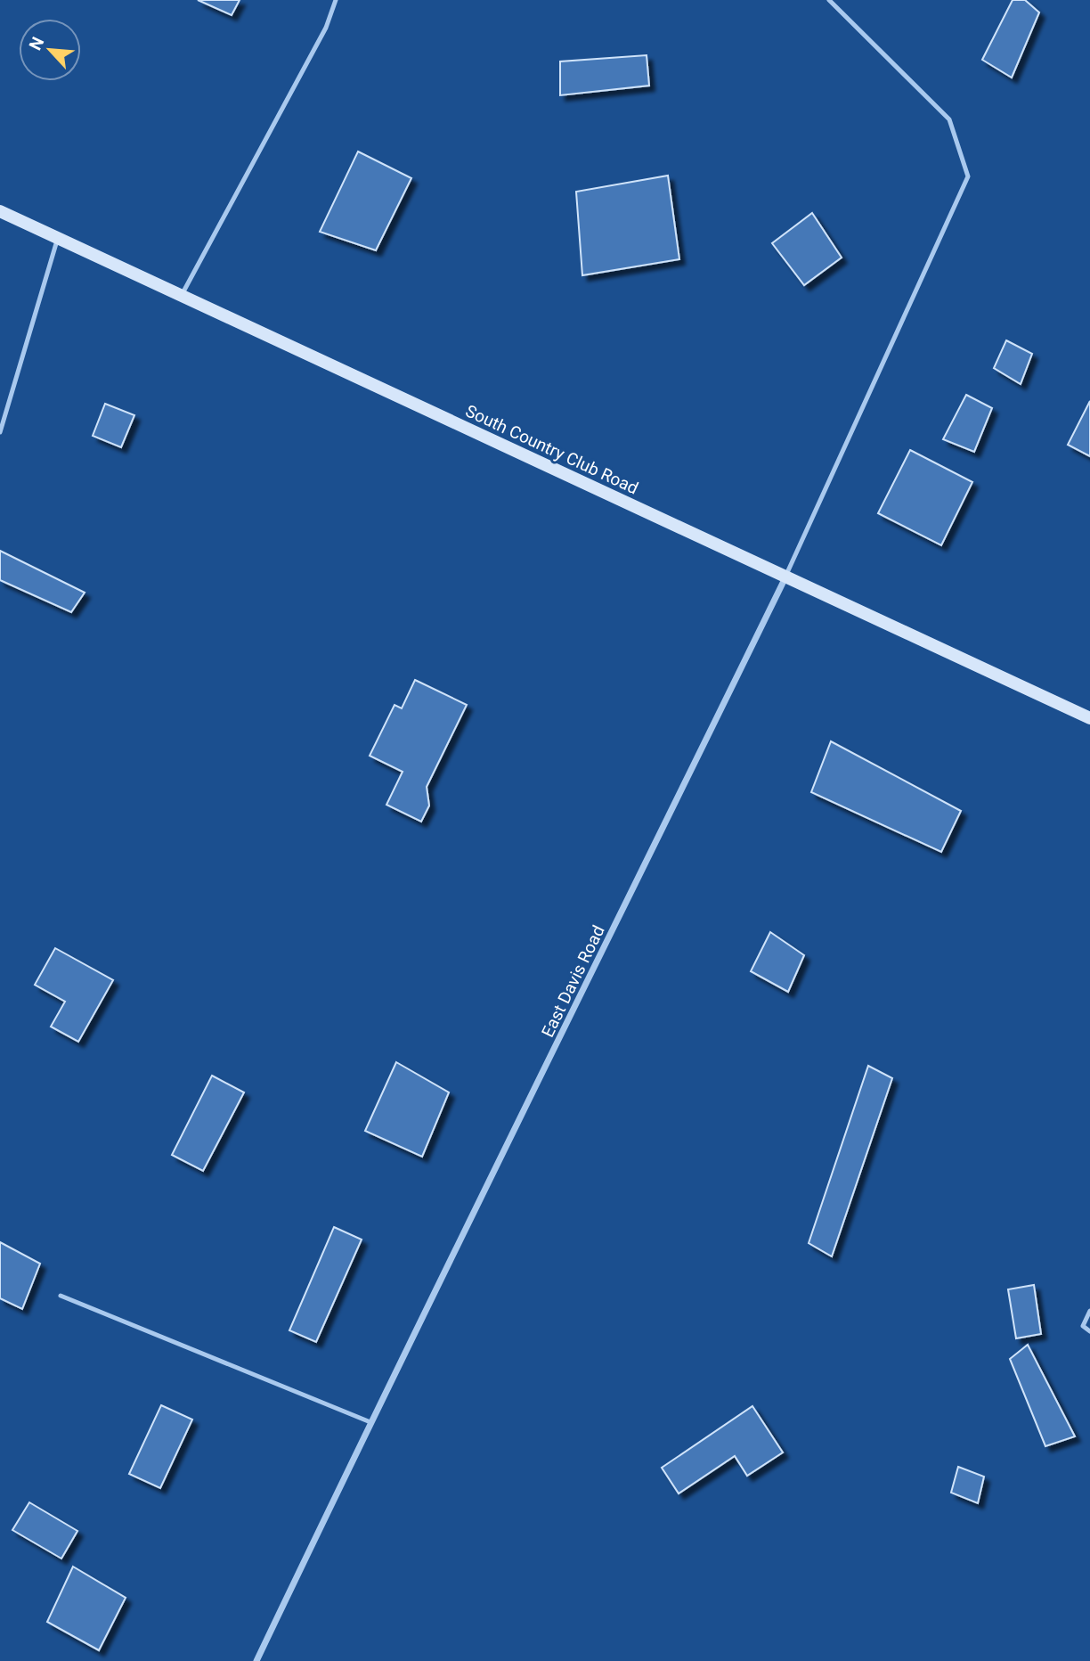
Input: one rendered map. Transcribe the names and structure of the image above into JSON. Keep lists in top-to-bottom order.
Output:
{
  "streets": {
    "street": ["South Country Club Road", "East Davis Road"]
  },
  "crossings": [
    ["South Country Club Road", "East Davis Road"]
  ],
  "north": "top left"
}
